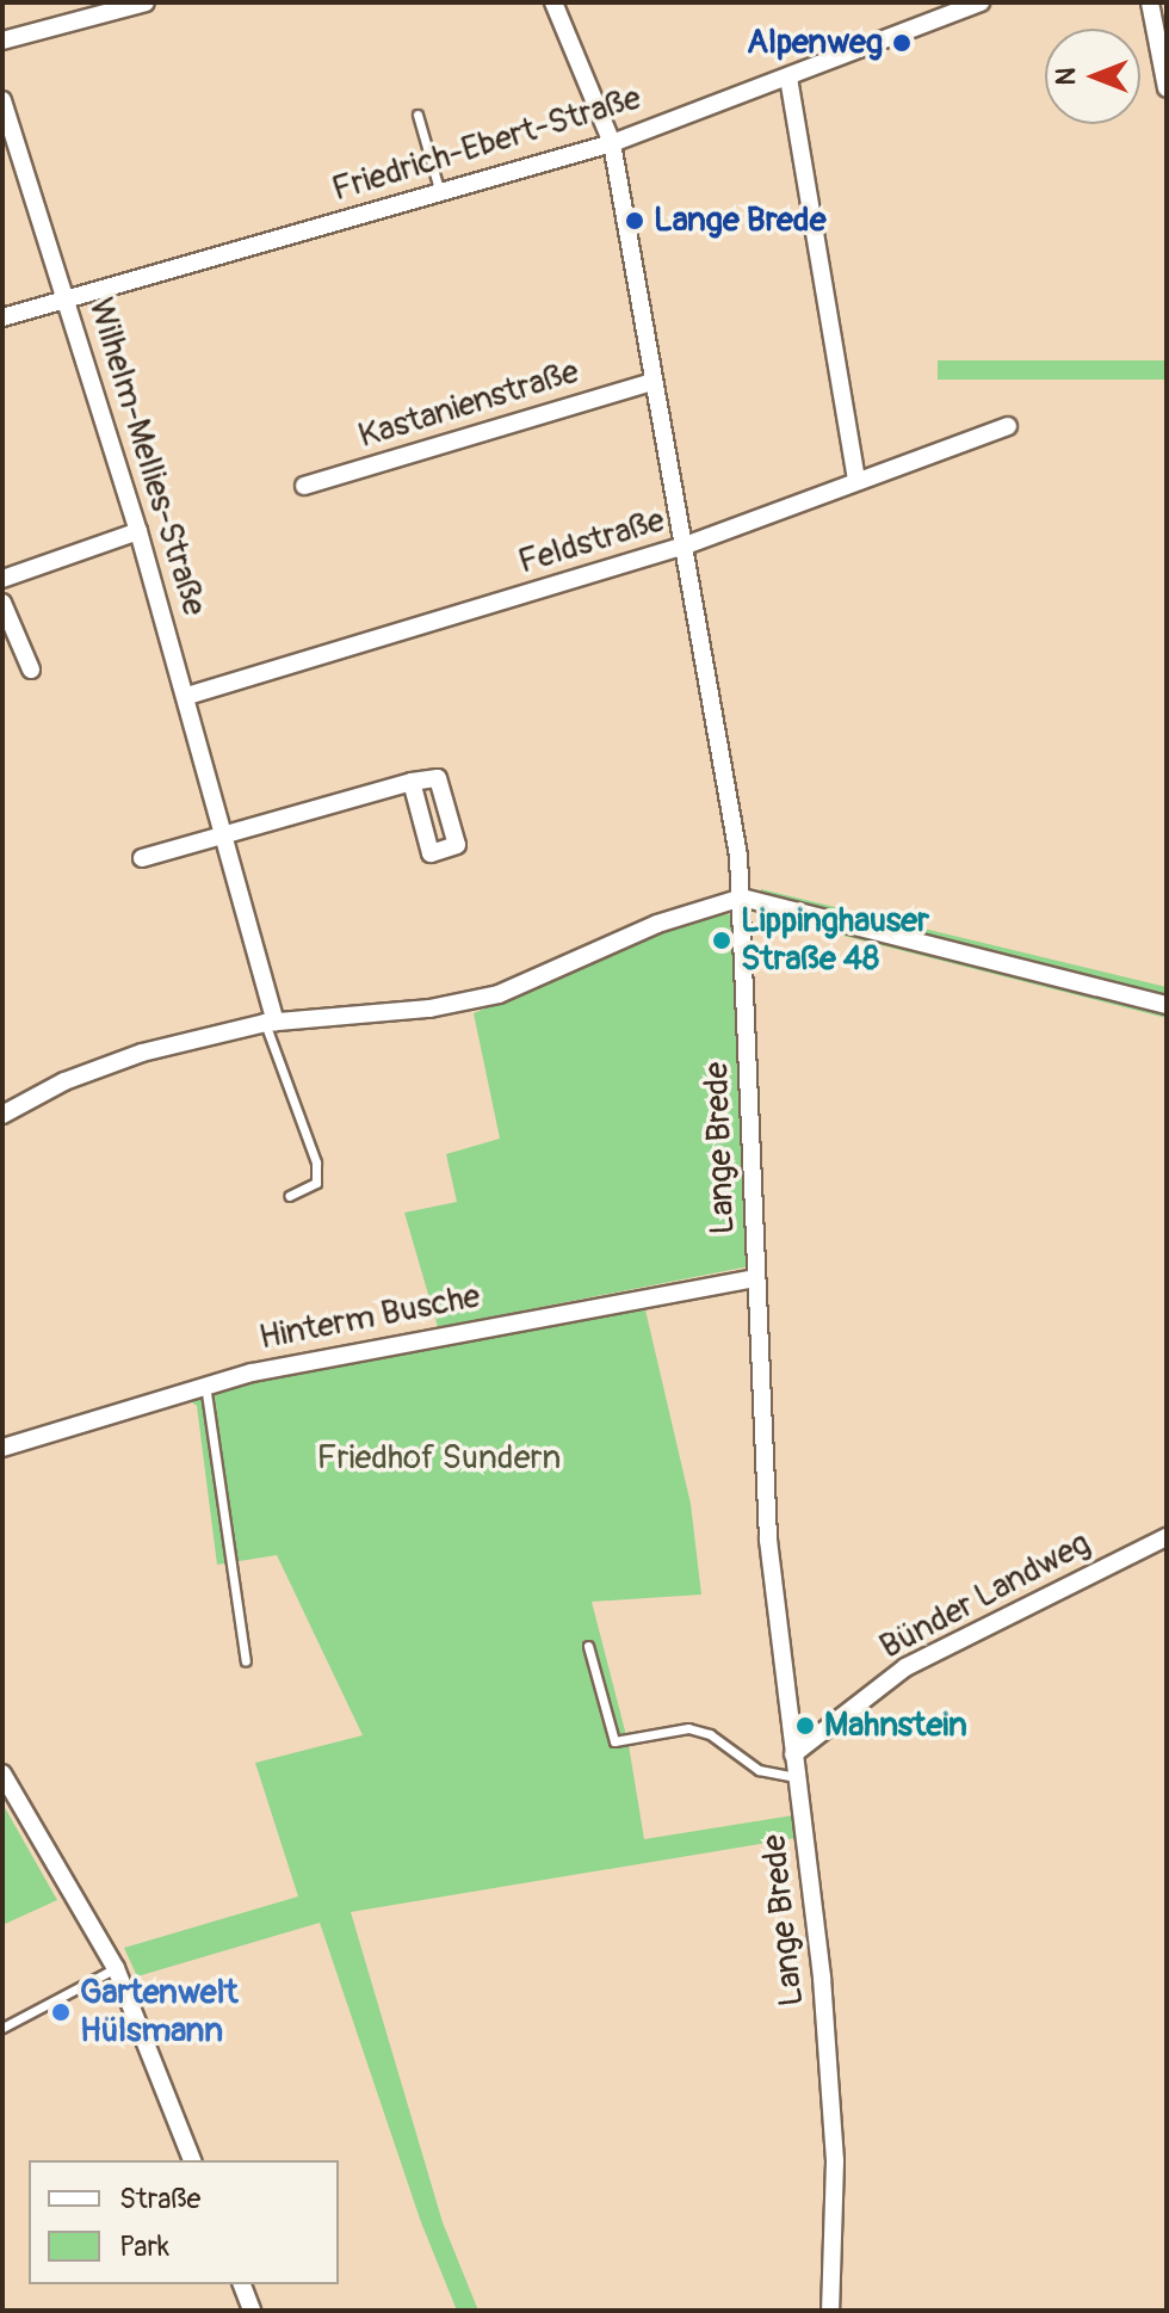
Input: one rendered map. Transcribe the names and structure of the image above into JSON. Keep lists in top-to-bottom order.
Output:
{
  "streets": {
    "street": [
      "Friedrich-Ebert-Straße",
      "Kastanienstraße",
      "Wilhelm-Mellies-Straße",
      "Feldstraße",
      "Lange Brede",
      "Hinterm Busche",
      "Bünder Landweg"
    ]
  },
  "crossings": [
    ["Friedrich-Ebert-Straße", "Wilhelm-Mellies-Straße"],
    ["Friedrich-Ebert-Straße", "Lange Brede"],
    ["Kastanienstraße", "Lange Brede"],
    ["Wilhelm-Mellies-Straße", "Feldstraße"],
    ["Feldstraße", "Lange Brede"],
    ["Lange Brede", "Hinterm Busche"],
    ["Lange Brede", "Bünder Landweg"]
  ],
  "parks": ["Friedhof Sundern"],
  "places": [
    "Alpenweg",
    "Lange Brede",
    "Lippinghauser Straße 48",
    "Mahnstein",
    "Gartenwelt Hülsmann"
  ],
  "legend": ["Straße", "Park"],
  "north": "left"
}
